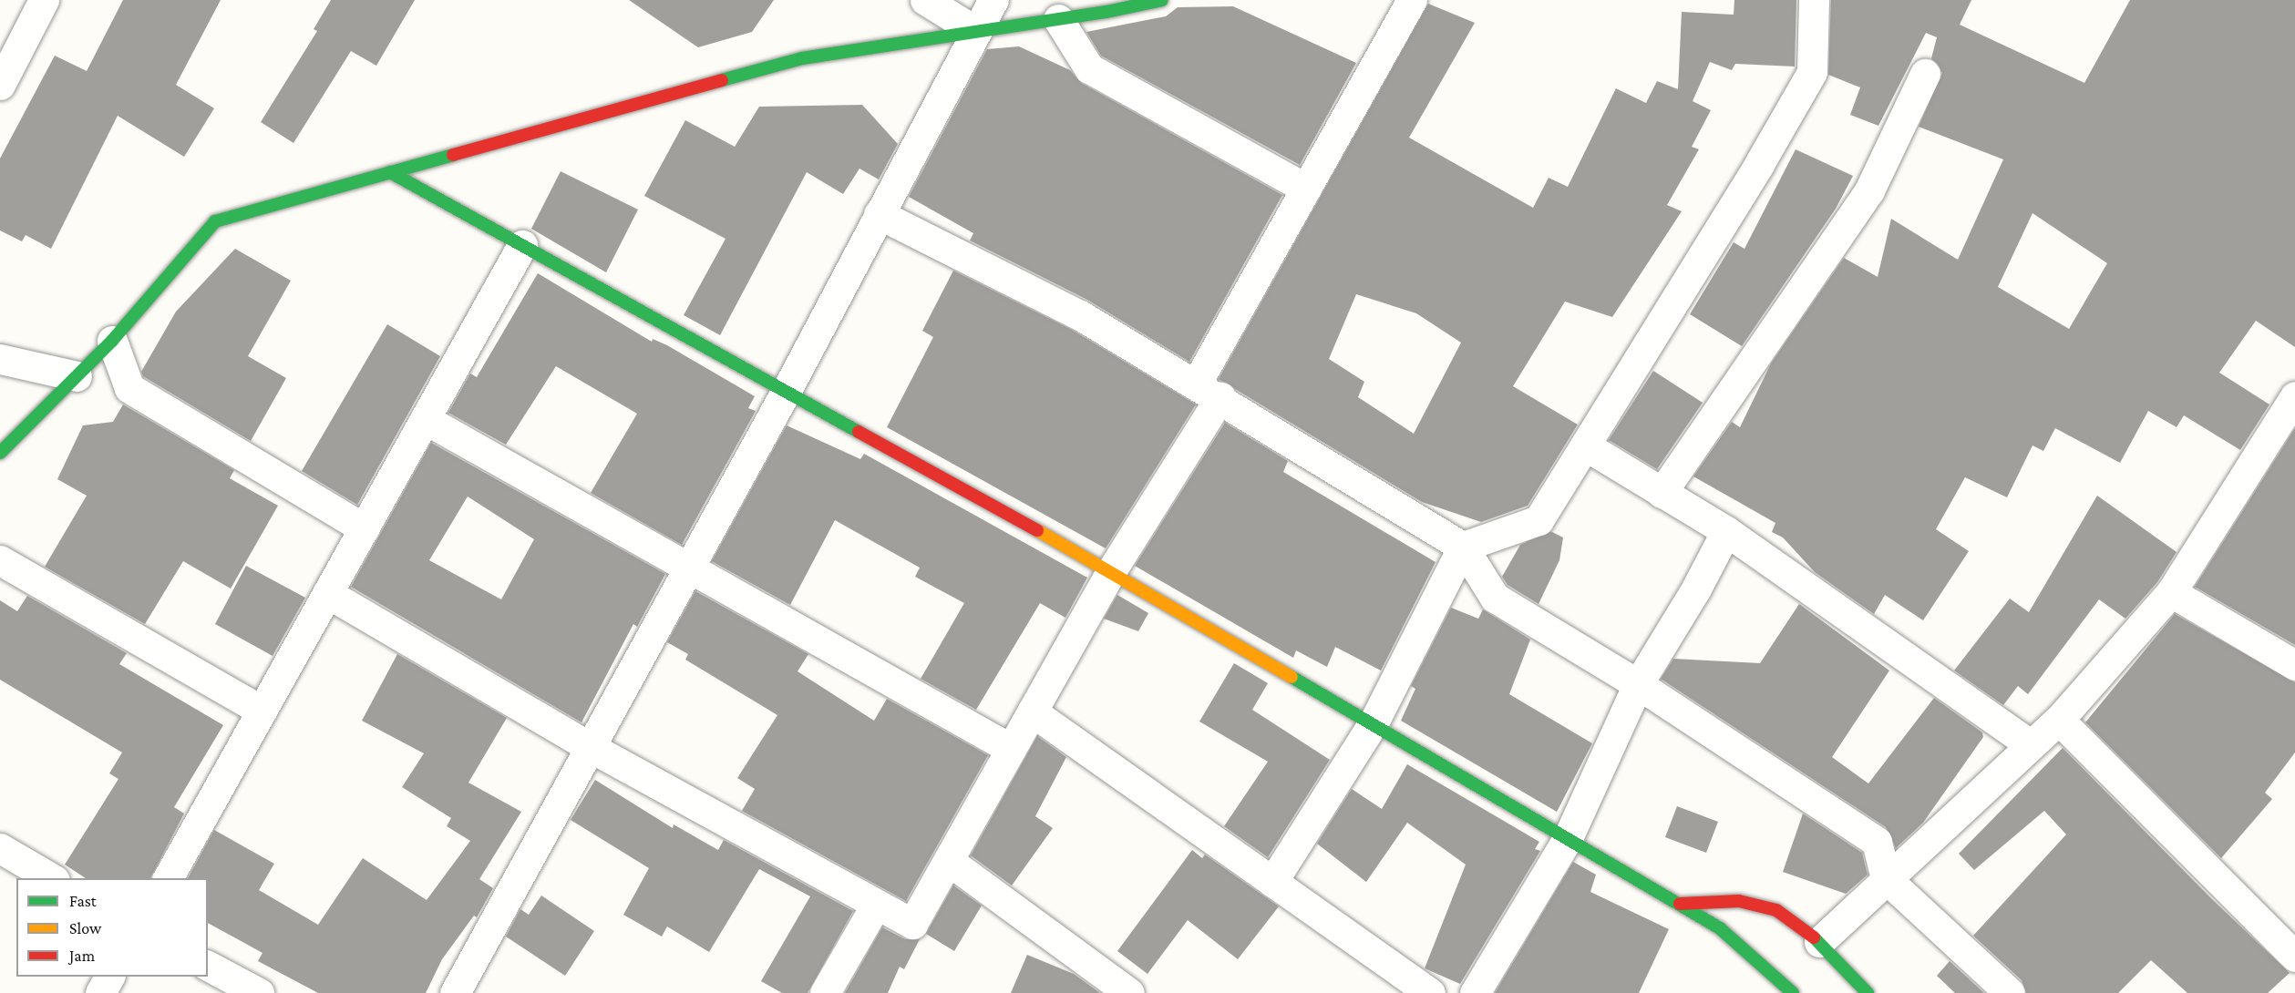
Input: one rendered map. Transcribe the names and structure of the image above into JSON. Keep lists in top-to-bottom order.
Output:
{
  "legend": ["Fast", "Slow", "Jam"]
}
